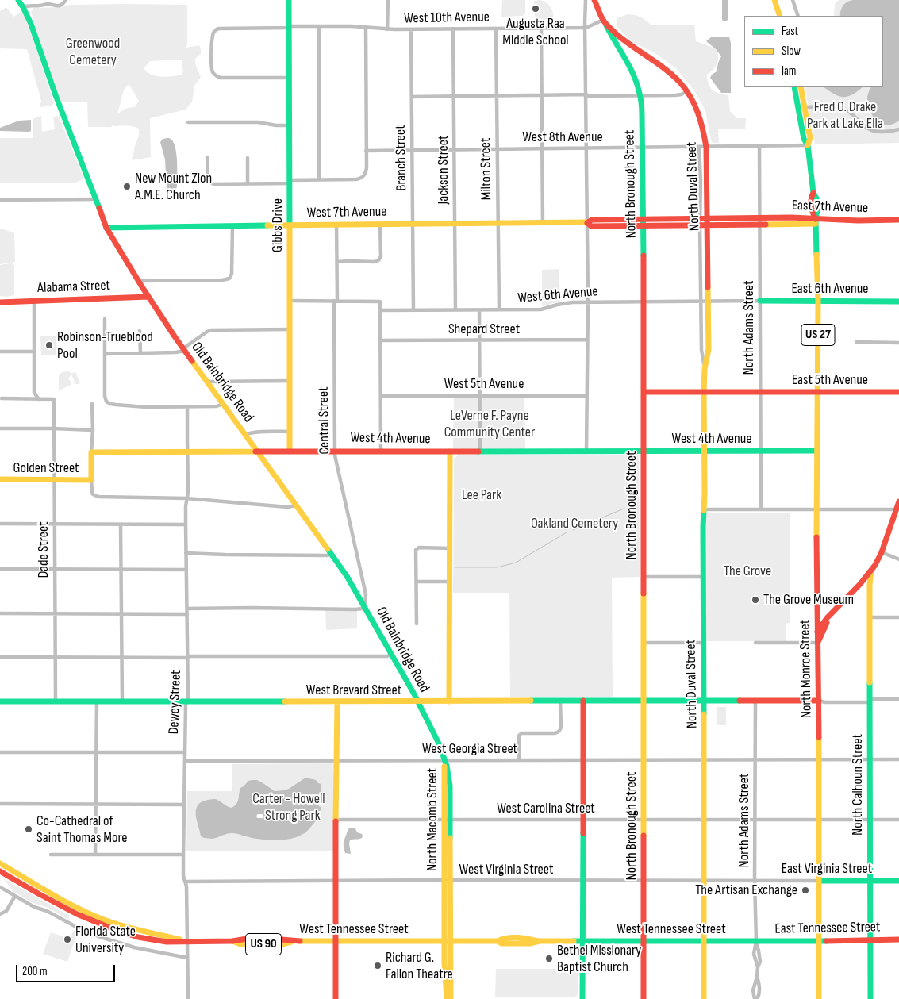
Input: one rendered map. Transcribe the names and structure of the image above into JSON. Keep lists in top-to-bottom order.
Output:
{
  "streets": {
    "main road": [
      "North Bronough Street",
      "North Duval Street",
      "East 7th Avenue",
      "West 7th Avenue",
      "Gibbs Drive",
      "Alabama Street",
      "East 6th Avenue",
      "US 27",
      "East 5th Avenue",
      "Old Bainbridge Road",
      "West 4th Avenue",
      "Golden Street",
      "North Monroe Street",
      "West Brevard Street",
      "North Calhoun Street",
      "North Macomb Street",
      "East Virginia Street",
      "East Tennessee Street",
      "West Tennessee Street",
      "US 90"
    ],
    "street": [
      "West 10th Avenue",
      "West 8th Avenue",
      "Branch Street",
      "Milton Street",
      "Jackson Street",
      "West 6th Avenue",
      "North Adams Street",
      "Shepard Street",
      "West 5th Avenue",
      "Central Street",
      "Dade Street",
      "Dewey Street",
      "West Georgia Street",
      "West Carolina Street",
      "West Virginia Street"
    ]
  },
  "crossings": [
    ["West 10th Avenue", "Branch Street"],
    ["West 10th Avenue", "Milton Street"],
    ["West 10th Avenue", "Jackson Street"],
    ["West 10th Avenue", "North Bronough Street"],
    ["West 10th Avenue", "North Duval Street"],
    ["West 10th Avenue", "Gibbs Drive"],
    ["West 8th Avenue", "Branch Street"],
    ["West 8th Avenue", "Milton Street"],
    ["West 8th Avenue", "Jackson Street"],
    ["West 8th Avenue", "North Bronough Street"],
    ["West 8th Avenue", "North Duval Street"],
    ["West 8th Avenue", "North Adams Street"],
    ["West 8th Avenue", "North Monroe Street"],
    ["Branch Street", "West 7th Avenue"],
    ["Branch Street", "West 6th Avenue"],
    ["Milton Street", "West 7th Avenue"],
    ["Milton Street", "West 6th Avenue"],
    ["Jackson Street", "West 7th Avenue"],
    ["Jackson Street", "West 6th Avenue"],
    ["North Bronough Street", "North Duval Street"],
    ["North Bronough Street", "West 7th Avenue"],
    ["North Bronough Street", "West 6th Avenue"],
    ["North Bronough Street", "West 4th Avenue"],
    ["North Bronough Street", "West Brevard Street"],
    ["North Bronough Street", "West Georgia Street"],
    ["North Bronough Street", "West Carolina Street"],
    ["North Bronough Street", "West Virginia Street"],
    ["North Bronough Street", "West Tennessee Street"],
    ["North Duval Street", "West 7th Avenue"],
    ["North Duval Street", "West 6th Avenue"],
    ["North Duval Street", "West 4th Avenue"],
    ["North Duval Street", "West Brevard Street"],
    ["North Duval Street", "West Georgia Street"],
    ["North Duval Street", "West Carolina Street"],
    ["North Duval Street", "West Virginia Street"],
    ["North Duval Street", "West Tennessee Street"],
    ["East 7th Avenue", "West 7th Avenue"],
    ["East 7th Avenue", "North Adams Street"],
    ["East 7th Avenue", "North Monroe Street"],
    ["West 7th Avenue", "Gibbs Drive"],
    ["West 7th Avenue", "North Adams Street"],
    ["West 7th Avenue", "Old Bainbridge Road"],
    ["West 7th Avenue", "Central Street"],
    ["Gibbs Drive", "West 4th Avenue"],
    ["Alabama Street", "Old Bainbridge Road"],
    ["East 6th Avenue", "West 6th Avenue"],
    ["East 6th Avenue", "North Adams Street"],
    ["East 6th Avenue", "North Monroe Street"],
    ["West 6th Avenue", "North Adams Street"],
    ["North Adams Street", "East 5th Avenue"],
    ["North Adams Street", "West 4th Avenue"],
    ["North Adams Street", "West Brevard Street"],
    ["North Adams Street", "West Georgia Street"],
    ["North Adams Street", "West Carolina Street"],
    ["North Adams Street", "East Virginia Street"],
    ["North Adams Street", "West Virginia Street"],
    ["North Adams Street", "East Tennessee Street"],
    ["North Adams Street", "West Tennessee Street"],
    ["East 5th Avenue", "North Monroe Street"],
    ["Old Bainbridge Road", "Central Street"],
    ["Old Bainbridge Road", "West 4th Avenue"],
    ["Old Bainbridge Road", "West Brevard Street"],
    ["Old Bainbridge Road", "West Georgia Street"],
    ["Old Bainbridge Road", "North Macomb Street"],
    ["Central Street", "West 4th Avenue"],
    ["West 4th Avenue", "North Monroe Street"],
    ["West 4th Avenue", "Dewey Street"],
    ["Golden Street", "Dade Street"],
    ["Dade Street", "West Brevard Street"],
    ["North Monroe Street", "West Brevard Street"],
    ["North Monroe Street", "West Georgia Street"],
    ["North Monroe Street", "West Carolina Street"],
    ["North Monroe Street", "East Virginia Street"],
    ["North Monroe Street", "East Tennessee Street"],
    ["West Brevard Street", "Dewey Street"],
    ["Dewey Street", "West Georgia Street"],
    ["Dewey Street", "West Virginia Street"],
    ["Dewey Street", "West Tennessee Street"],
    ["West Georgia Street", "North Calhoun Street"],
    ["West Georgia Street", "North Macomb Street"],
    ["North Calhoun Street", "West Carolina Street"],
    ["North Calhoun Street", "East Virginia Street"],
    ["North Calhoun Street", "East Tennessee Street"],
    ["West Carolina Street", "North Macomb Street"],
    ["North Macomb Street", "West Virginia Street"],
    ["North Macomb Street", "West Tennessee Street"],
    ["East Virginia Street", "West Virginia Street"],
    ["East Tennessee Street", "West Tennessee Street"]
  ],
  "parks": [
    "Greenwood Cemetery",
    "Fred O. Drake Park at Lake Ella",
    "LeVerne F. Payne Community Center",
    "Lee Park",
    "Oakland Cemetery",
    "The Grove",
    "Carter - Howell - Strong Park"
  ],
  "places": [
    "Augusta Raa Middle School",
    "New Mount Zion A.M.E. Church",
    "Robinson-Trueblood Pool",
    "The Grove Museum",
    "Co-Cathedral of Saint Thomas More",
    "The Artisan Exchange",
    "Florida State University",
    "Bethel Missionary Baptist Church",
    "Richard G. Fallon Theatre"
  ],
  "legend": ["Fast", "Slow", "Jam"],
  "scale_bar": "200 m"
}
